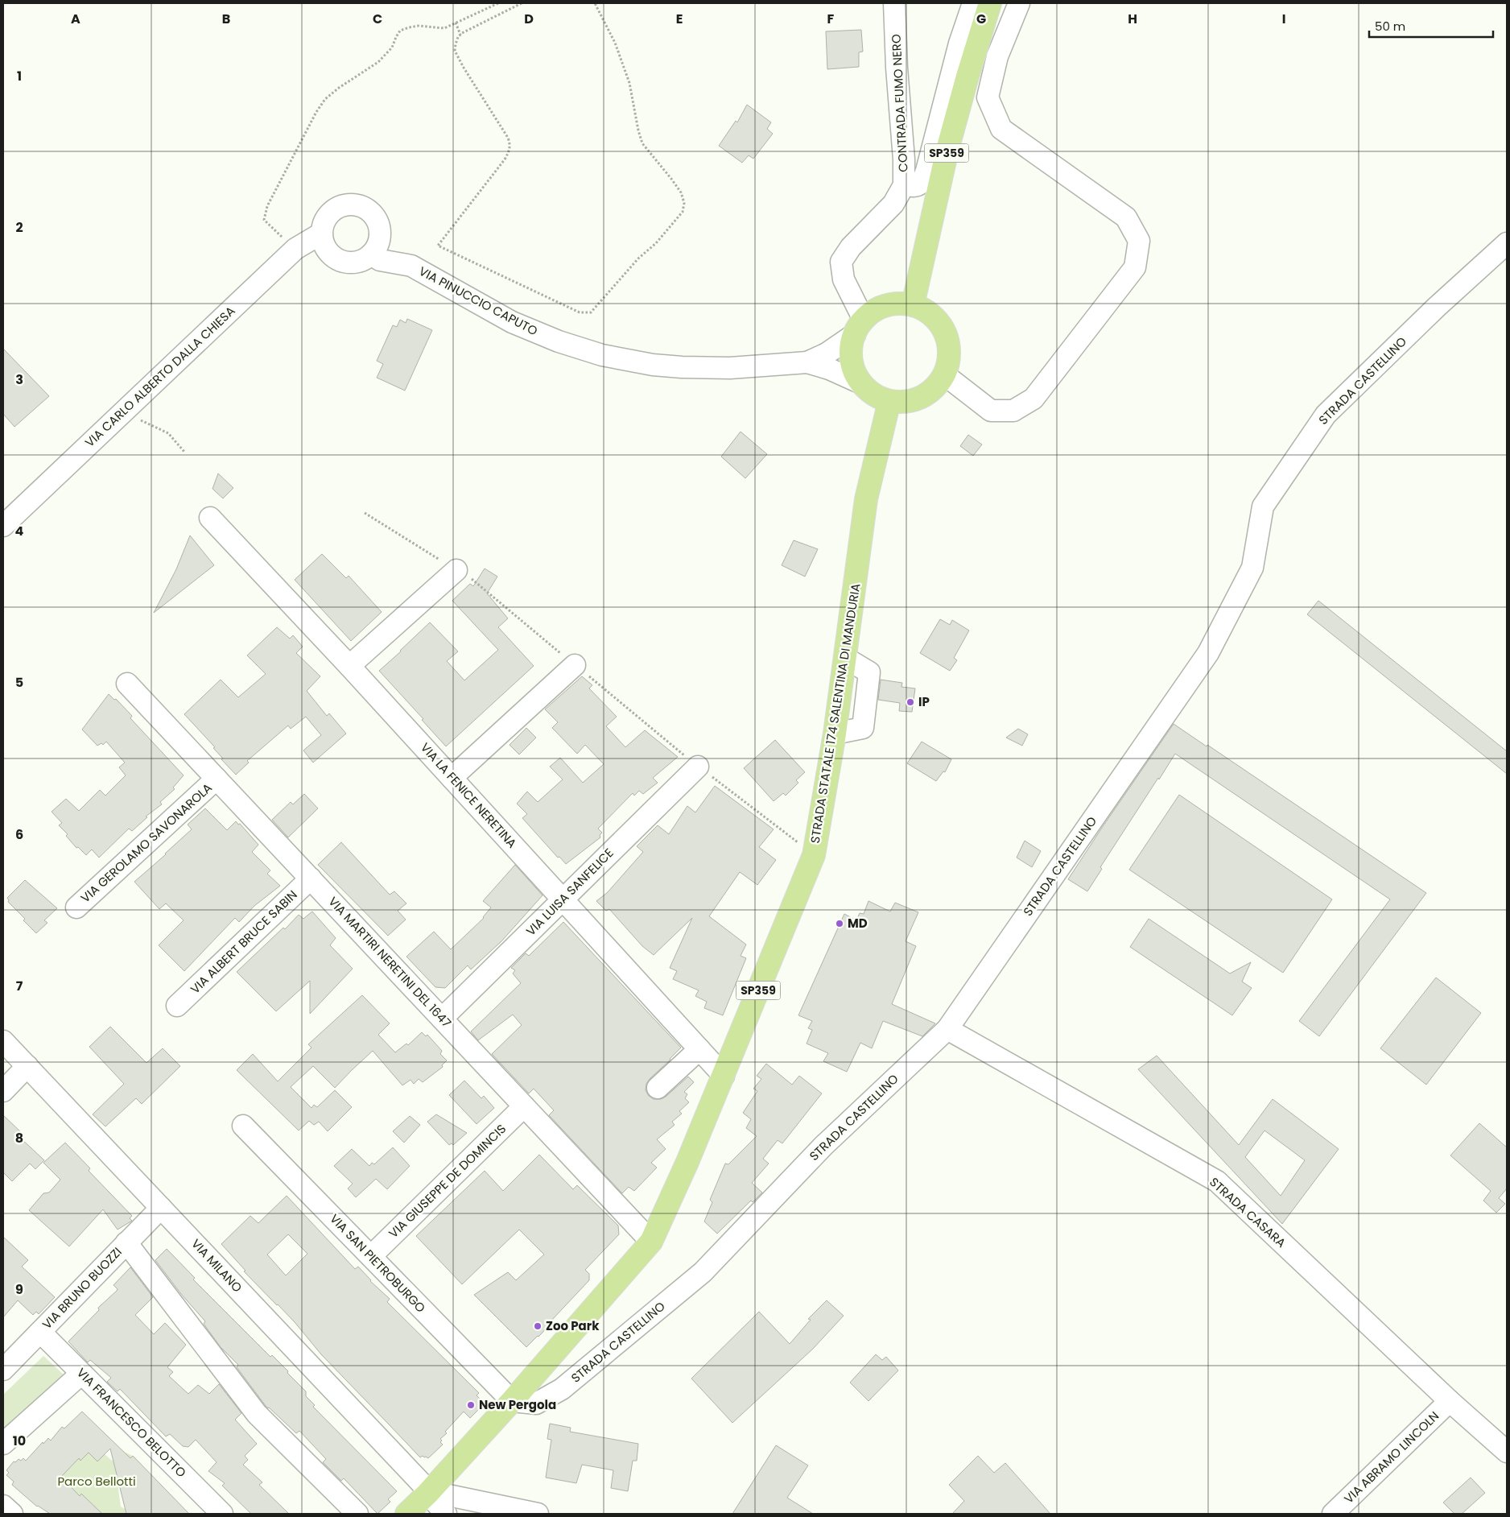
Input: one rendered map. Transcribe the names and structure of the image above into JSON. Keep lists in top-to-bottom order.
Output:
{
  "streets": {
    "main road": ["SP359", "STRADA STATALE 174 SALENTINA DI MANDURIA"],
    "street": [
      "CONTRADA FUMO NERO",
      "VIA PINUCCIO CAPUTO",
      "VIA CARLO ALBERTO DALLA CHIESA",
      "STRADA CASTELLINO",
      "VIA LA FENICE NERETINA",
      "VIA GEROLAMO SAVONAROLA",
      "VIA LUISA SANFELICE",
      "VIA ALBERT BRUCE SABIN",
      "VIA MARTIRI NERETINI DEL 1647",
      "VIA GIUSEPPE DE DOMINCIS",
      "STRADA CASARA",
      "VIA SAN PIETROBURGO",
      "VIA MILANO",
      "VIA BRUNO BUOZZI",
      "VIA FRANCESCO BELOTTO",
      "VIA ABRAMO LINCOLN"
    ]
  },
  "crossings": [
    ["CONTRADA FUMO NERO", "SP359"],
    ["CONTRADA FUMO NERO", "STRADA STATALE 174 SALENTINA DI MANDURIA"],
    ["SP359", "STRADA STATALE 174 SALENTINA DI MANDURIA"],
    ["SP359", "VIA MILANO"],
    ["VIA PINUCCIO CAPUTO", "VIA CARLO ALBERTO DALLA CHIESA"],
    ["STRADA CASTELLINO", "STRADA STATALE 174 SALENTINA DI MANDURIA"],
    ["STRADA CASTELLINO", "STRADA CASARA"],
    ["STRADA CASTELLINO", "VIA SAN PIETROBURGO"],
    ["STRADA STATALE 174 SALENTINA DI MANDURIA", "VIA LA FENICE NERETINA"],
    ["STRADA STATALE 174 SALENTINA DI MANDURIA", "VIA MARTIRI NERETINI DEL 1647"],
    ["STRADA STATALE 174 SALENTINA DI MANDURIA", "VIA SAN PIETROBURGO"],
    ["STRADA STATALE 174 SALENTINA DI MANDURIA", "VIA MILANO"],
    ["VIA LA FENICE NERETINA", "VIA LUISA SANFELICE"],
    ["VIA GEROLAMO SAVONAROLA", "VIA MARTIRI NERETINI DEL 1647"],
    ["VIA LUISA SANFELICE", "VIA MARTIRI NERETINI DEL 1647"],
    ["VIA ALBERT BRUCE SABIN", "VIA MARTIRI NERETINI DEL 1647"],
    ["VIA MARTIRI NERETINI DEL 1647", "VIA GIUSEPPE DE DOMINCIS"],
    ["VIA GIUSEPPE DE DOMINCIS", "VIA SAN PIETROBURGO"],
    ["STRADA CASARA", "VIA ABRAMO LINCOLN"],
    ["VIA MILANO", "VIA BRUNO BUOZZI"],
    ["VIA BRUNO BUOZZI", "VIA FRANCESCO BELOTTO"]
  ],
  "parks": ["Parco Bellotti"],
  "places": [
    "IP",
    "MD",
    "Zoo Park",
    "New Pergola"
  ],
  "scale_bar": "50 m",
  "grid": {
    "columns": [
      "A",
      "B",
      "C",
      "D",
      "E",
      "F",
      "G",
      "H",
      "I"
    ],
    "rows": [
      "1",
      "2",
      "3",
      "4",
      "5",
      "6",
      "7",
      "8",
      "9",
      "10"
    ]
  }
}
